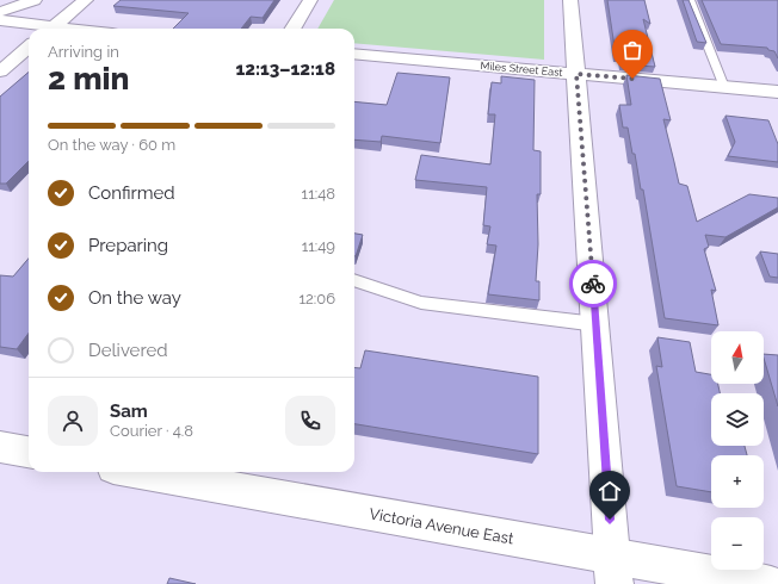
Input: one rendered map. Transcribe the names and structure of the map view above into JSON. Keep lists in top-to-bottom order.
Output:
{
  "streets": {
    "street": ["Miles Street East", "Victoria Avenue East"]
  },
  "north": "top",
  "page": {
    "heading": ["2 min", "Arriving in", "12:13–12:18"],
    "panel": ["Sam", "Courier · 4.8"],
    "bar": "On the way · 60 m",
    "list": [
      ["Confirmed", "11:48"],
      ["Preparing", "11:49"],
      ["On the way", "12:06"],
      "Delivered"
    ],
    "map_buttons": ["+", "−"]
  }
}
